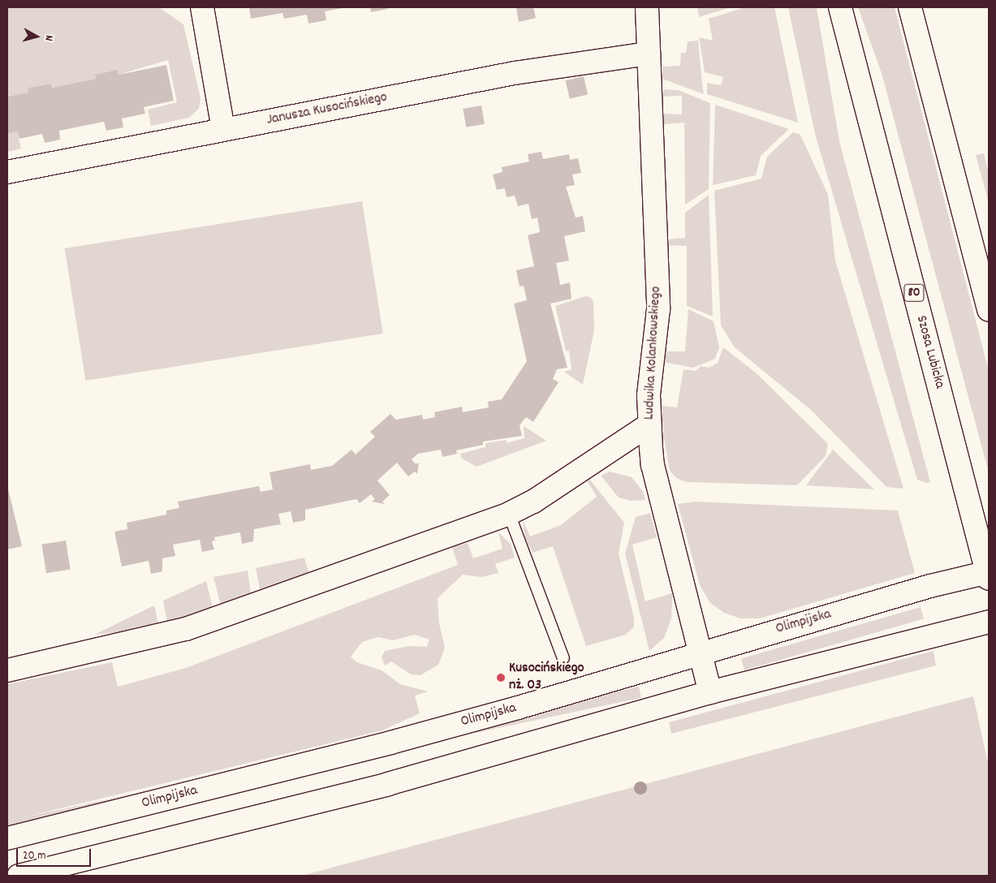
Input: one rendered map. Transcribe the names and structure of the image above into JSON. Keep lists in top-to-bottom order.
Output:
{
  "streets": {
    "street": [
      "Janusza Kusocińskiego",
      "80",
      "Szosa Lubicka",
      "Ludwika Kolankowskiego",
      "Olimpijska"
    ]
  },
  "crossings": [
    ["Janusza Kusocińskiego", "Ludwika Kolankowskiego"],
    ["Szosa Lubicka", "Olimpijska"],
    ["Ludwika Kolankowskiego", "Olimpijska"]
  ],
  "places": ["Kusocińskiego nż. 03"],
  "scale_bar": "20 m",
  "north": "right"
}
